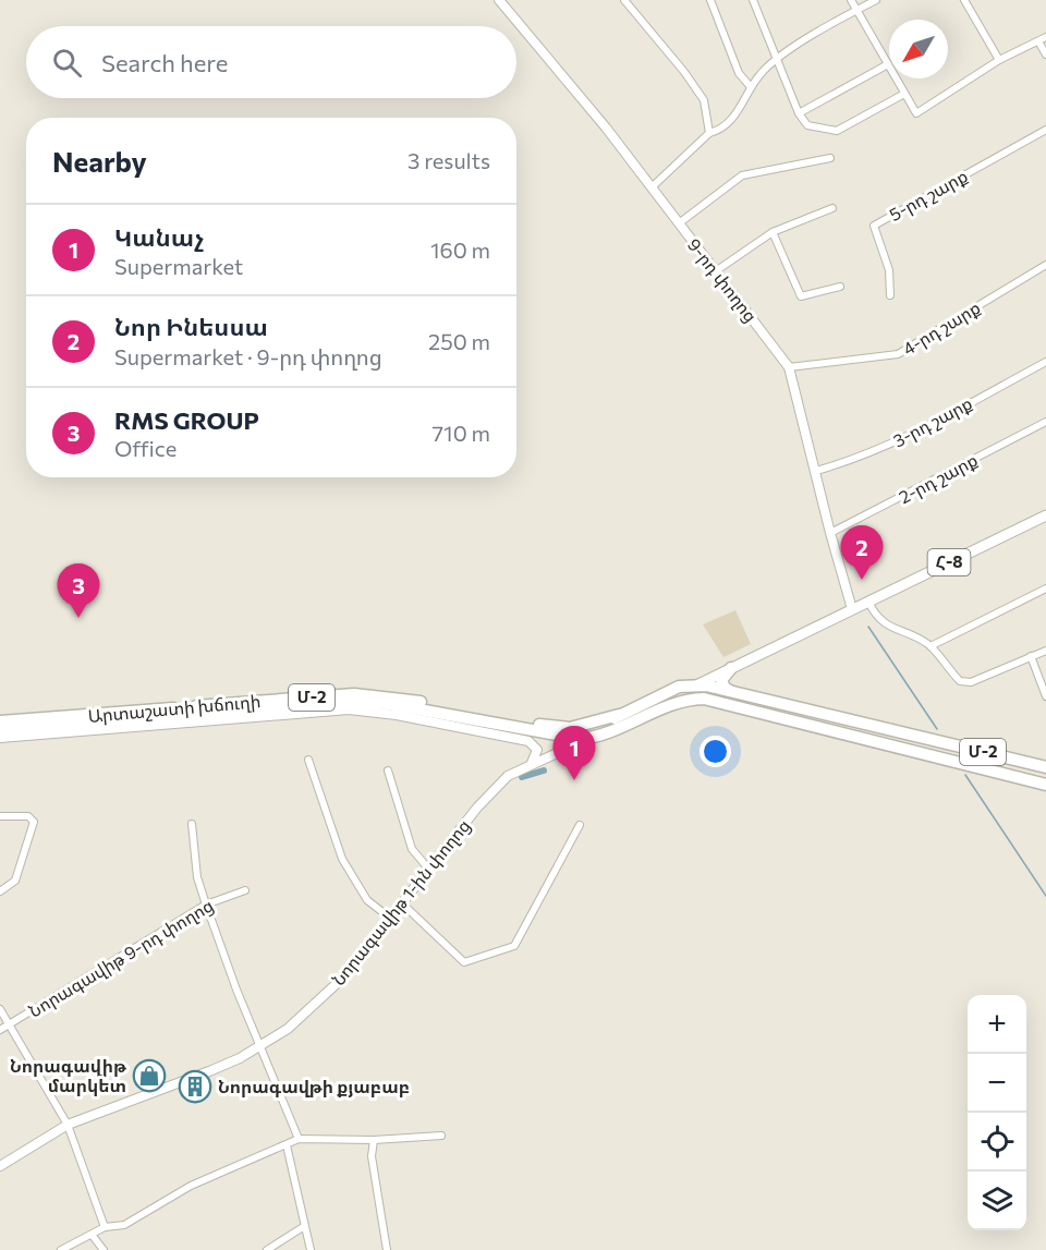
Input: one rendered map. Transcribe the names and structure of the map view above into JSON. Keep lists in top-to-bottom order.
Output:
{
  "streets": {
    "highway": ["Մ-2", "Արտաշատի խճուղի"],
    "main road": ["Հ-8"],
    "street": [
      "5-րդ շարք",
      "9-րդ փողոց",
      "4-րդ շարք",
      "3-րդ շարք",
      "2-րդ շարք",
      "Նորագավիթ 1-ին փողոց",
      "Նորագավիթ 9-րդ փողոց"
    ]
  },
  "crossings": [
    ["9-րդ փողոց", "4-րդ շարք"],
    ["9-րդ փողոց", "3-րդ շարք"],
    ["9-րդ փողոց", "2-րդ շարք"],
    ["9-րդ փողոց", "Հ-8"],
    ["Հ-8", "Մ-2"],
    ["Մ-2", "Արտաշատի խճուղի"],
    ["Մ-2", "Նորագավիթ 1-ին փողոց"],
    ["Արտաշատի խճուղի", "Նորագավիթ 1-ին փողոց"]
  ],
  "places": {
    "shop": ["Նորագավիթ մարկետ"],
    "building": ["Նորագավթի քյաբաբ"]
  },
  "north": "bottom left",
  "page": {
    "search": "Search here",
    "heading": ["Nearby", "3 results"],
    "list": [
      {
        "mark": "1",
        "name": "Կանաչ",
        "note": "Supermarket",
        "value": "160 m"
      },
      {
        "mark": "2",
        "name": "Նոր Ինեսսա",
        "note": "Supermarket · 9-րդ փողոց",
        "value": "250 m"
      },
      {
        "mark": "3",
        "name": "RMS GROUP",
        "note": "Office",
        "value": "710 m"
      }
    ],
    "pins": ["2", "3", "1"],
    "map_buttons": ["+", "−"]
  }
}
